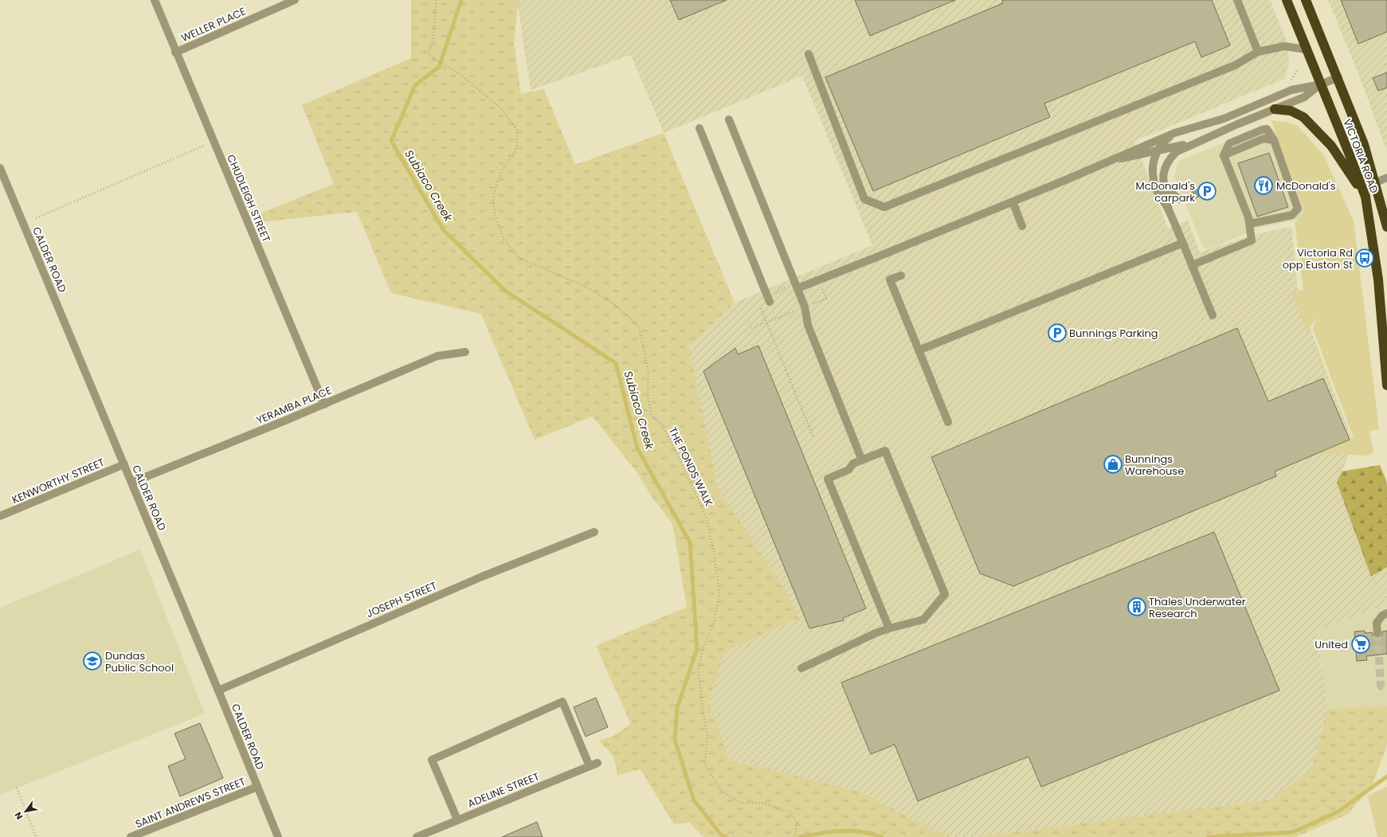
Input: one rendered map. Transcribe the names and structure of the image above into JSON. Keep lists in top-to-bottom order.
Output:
{
  "streets": {
    "highway": ["VICTORIA ROAD"],
    "street": [
      "WELLER PLACE",
      "CHUDLEIGH STREET",
      "CALDER ROAD",
      "YERAMBA PLACE",
      "KENWORTHY STREET",
      "JOSEPH STREET",
      "ADELINE STREET",
      "SAINT ANDREWS STREET"
    ],
    "path": ["THE PONDS WALK"]
  },
  "crossings": [
    ["WELLER PLACE", "CHUDLEIGH STREET"],
    ["CHUDLEIGH STREET", "YERAMBA PLACE"],
    ["CALDER ROAD", "YERAMBA PLACE"],
    ["CALDER ROAD", "KENWORTHY STREET"],
    ["CALDER ROAD", "JOSEPH STREET"],
    ["CALDER ROAD", "SAINT ANDREWS STREET"]
  ],
  "water": ["Subiaco Creek"],
  "places": {
    "restaurant": ["McDonald's"],
    "parking": ["McDonald's carpark", "Bunnings Parking"],
    "bus stop": ["Victoria Rd opp Euston St"],
    "shop": ["Bunnings Warehouse"],
    "building": ["Thales Underwater Research"],
    "supermarket": ["United"],
    "school or university": ["Dundas Public School"]
  },
  "north": "bottom left"
}
